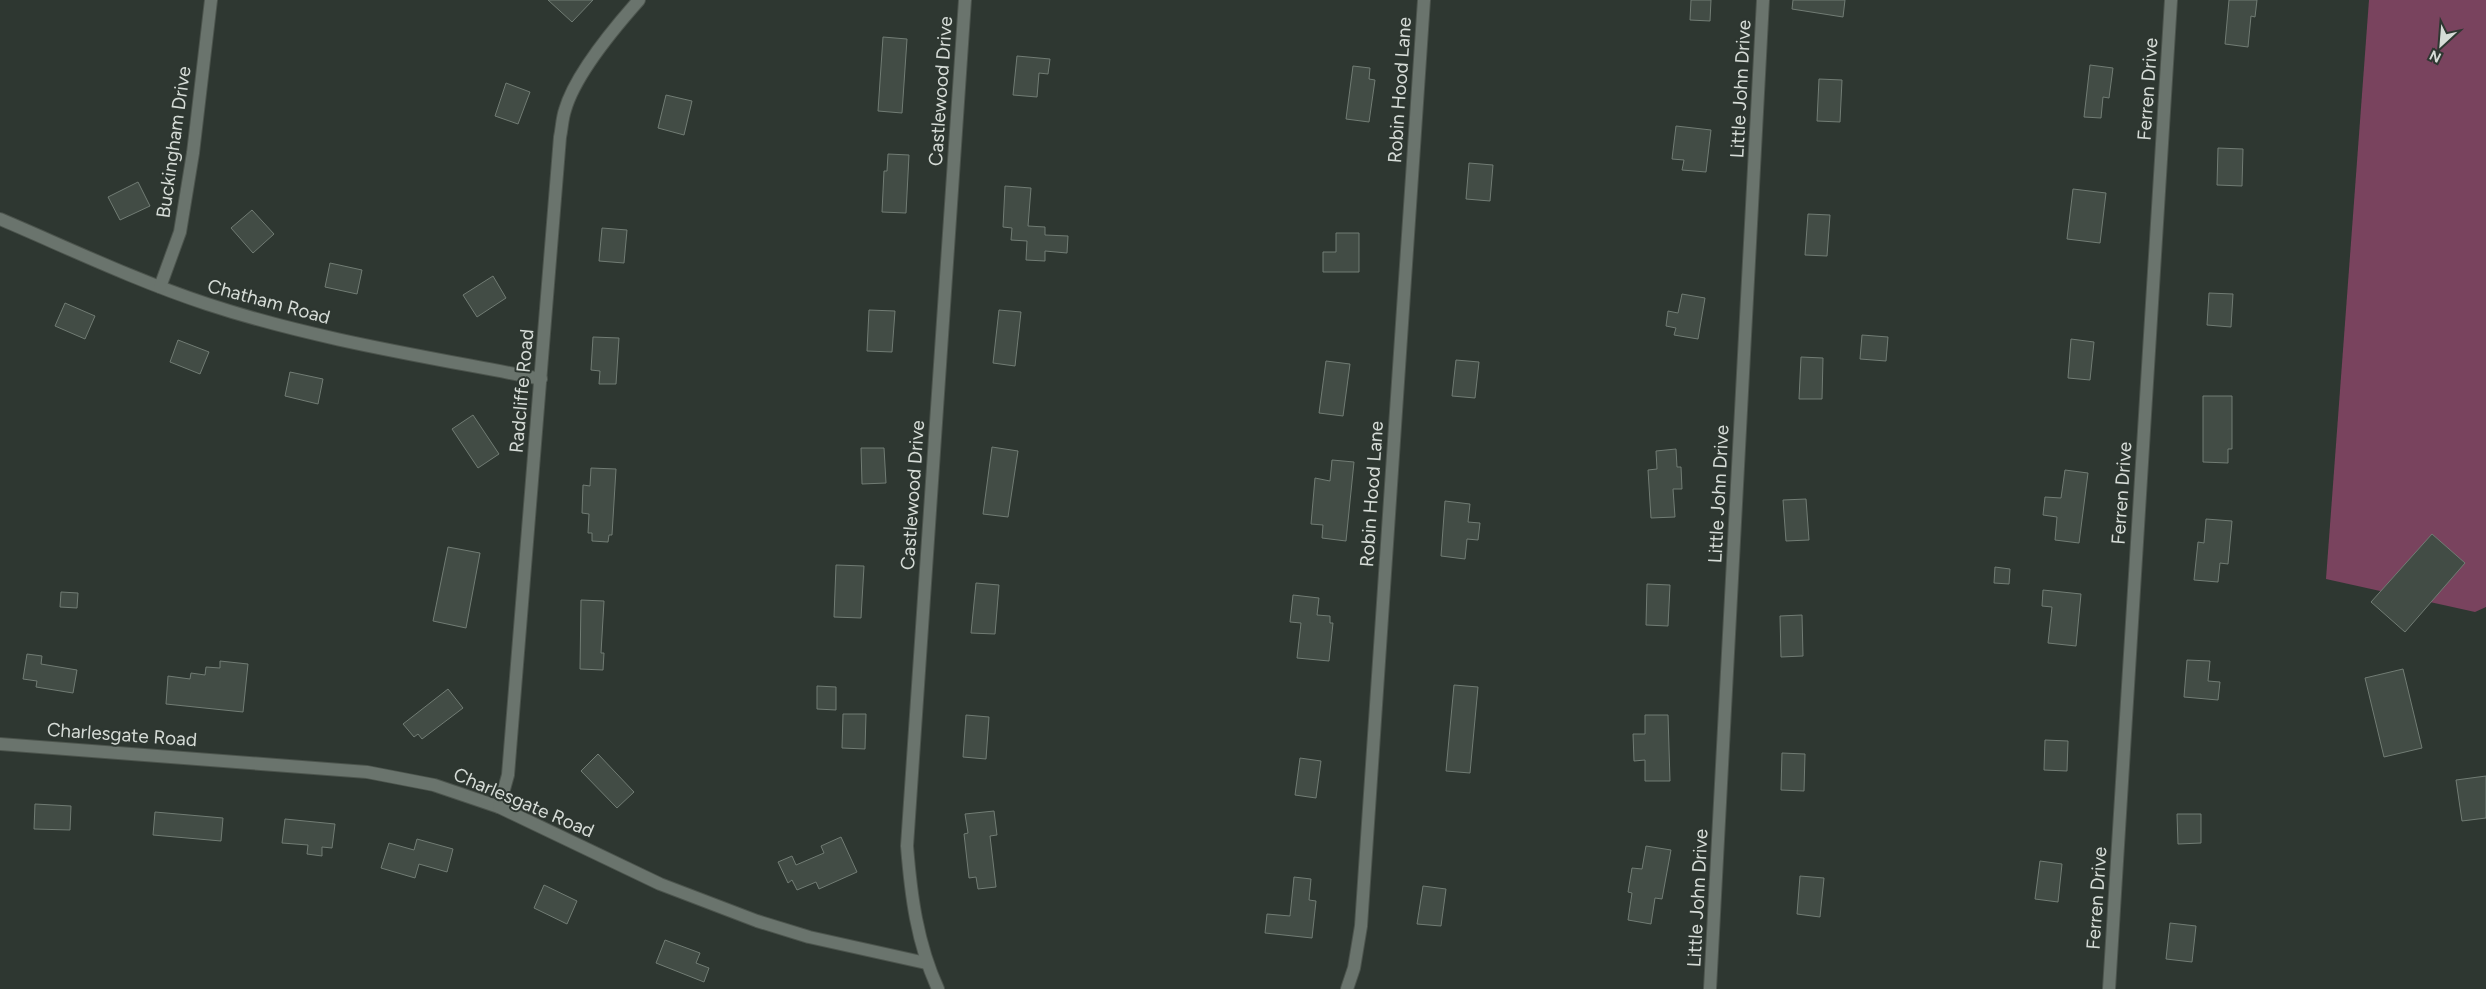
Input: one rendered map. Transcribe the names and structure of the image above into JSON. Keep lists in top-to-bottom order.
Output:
{
  "streets": {
    "street": [
      "Little John Drive",
      "Ferren Drive",
      "Robin Hood Lane",
      "Castlewood Drive",
      "Buckingham Drive",
      "Chatham Road",
      "Radcliffe Road",
      "Charlesgate Road"
    ]
  },
  "crossings": [
    ["Castlewood Drive", "Charlesgate Road"],
    ["Buckingham Drive", "Chatham Road"],
    ["Chatham Road", "Radcliffe Road"],
    ["Radcliffe Road", "Charlesgate Road"]
  ],
  "north": "bottom left"
}
